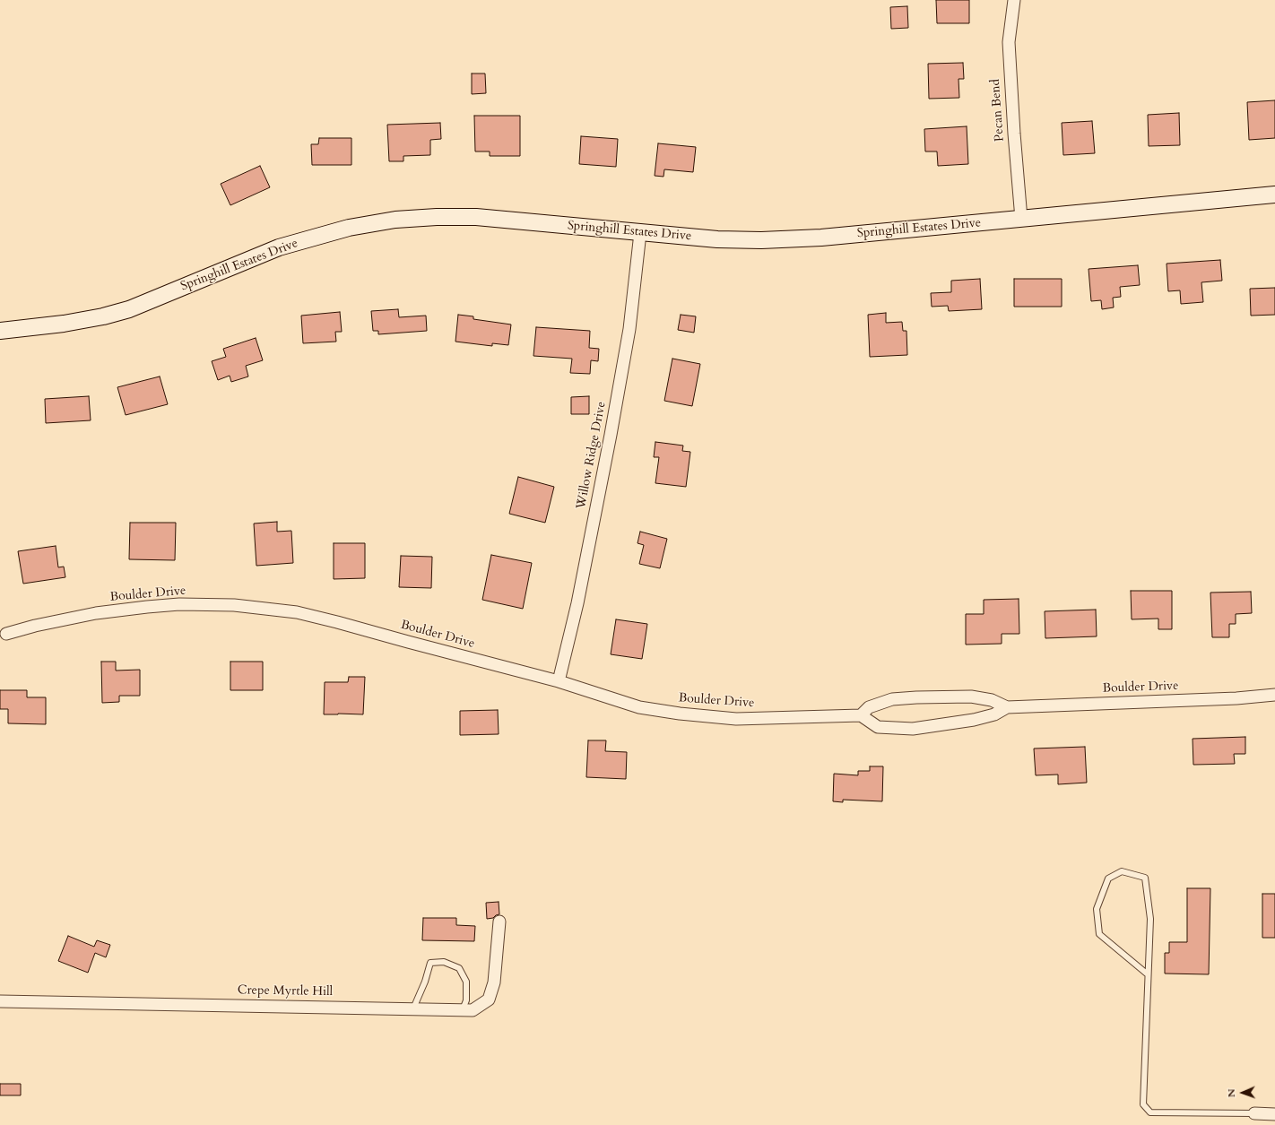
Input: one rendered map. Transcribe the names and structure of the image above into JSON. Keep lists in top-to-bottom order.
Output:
{
  "streets": {
    "street": [
      "Pecan Bend",
      "Springhill Estates Drive",
      "Willow Ridge Drive",
      "Boulder Drive",
      "Crepe Myrtle Hill"
    ]
  },
  "crossings": [
    ["Pecan Bend", "Springhill Estates Drive"],
    ["Springhill Estates Drive", "Willow Ridge Drive"],
    ["Willow Ridge Drive", "Boulder Drive"]
  ],
  "north": "left"
}
